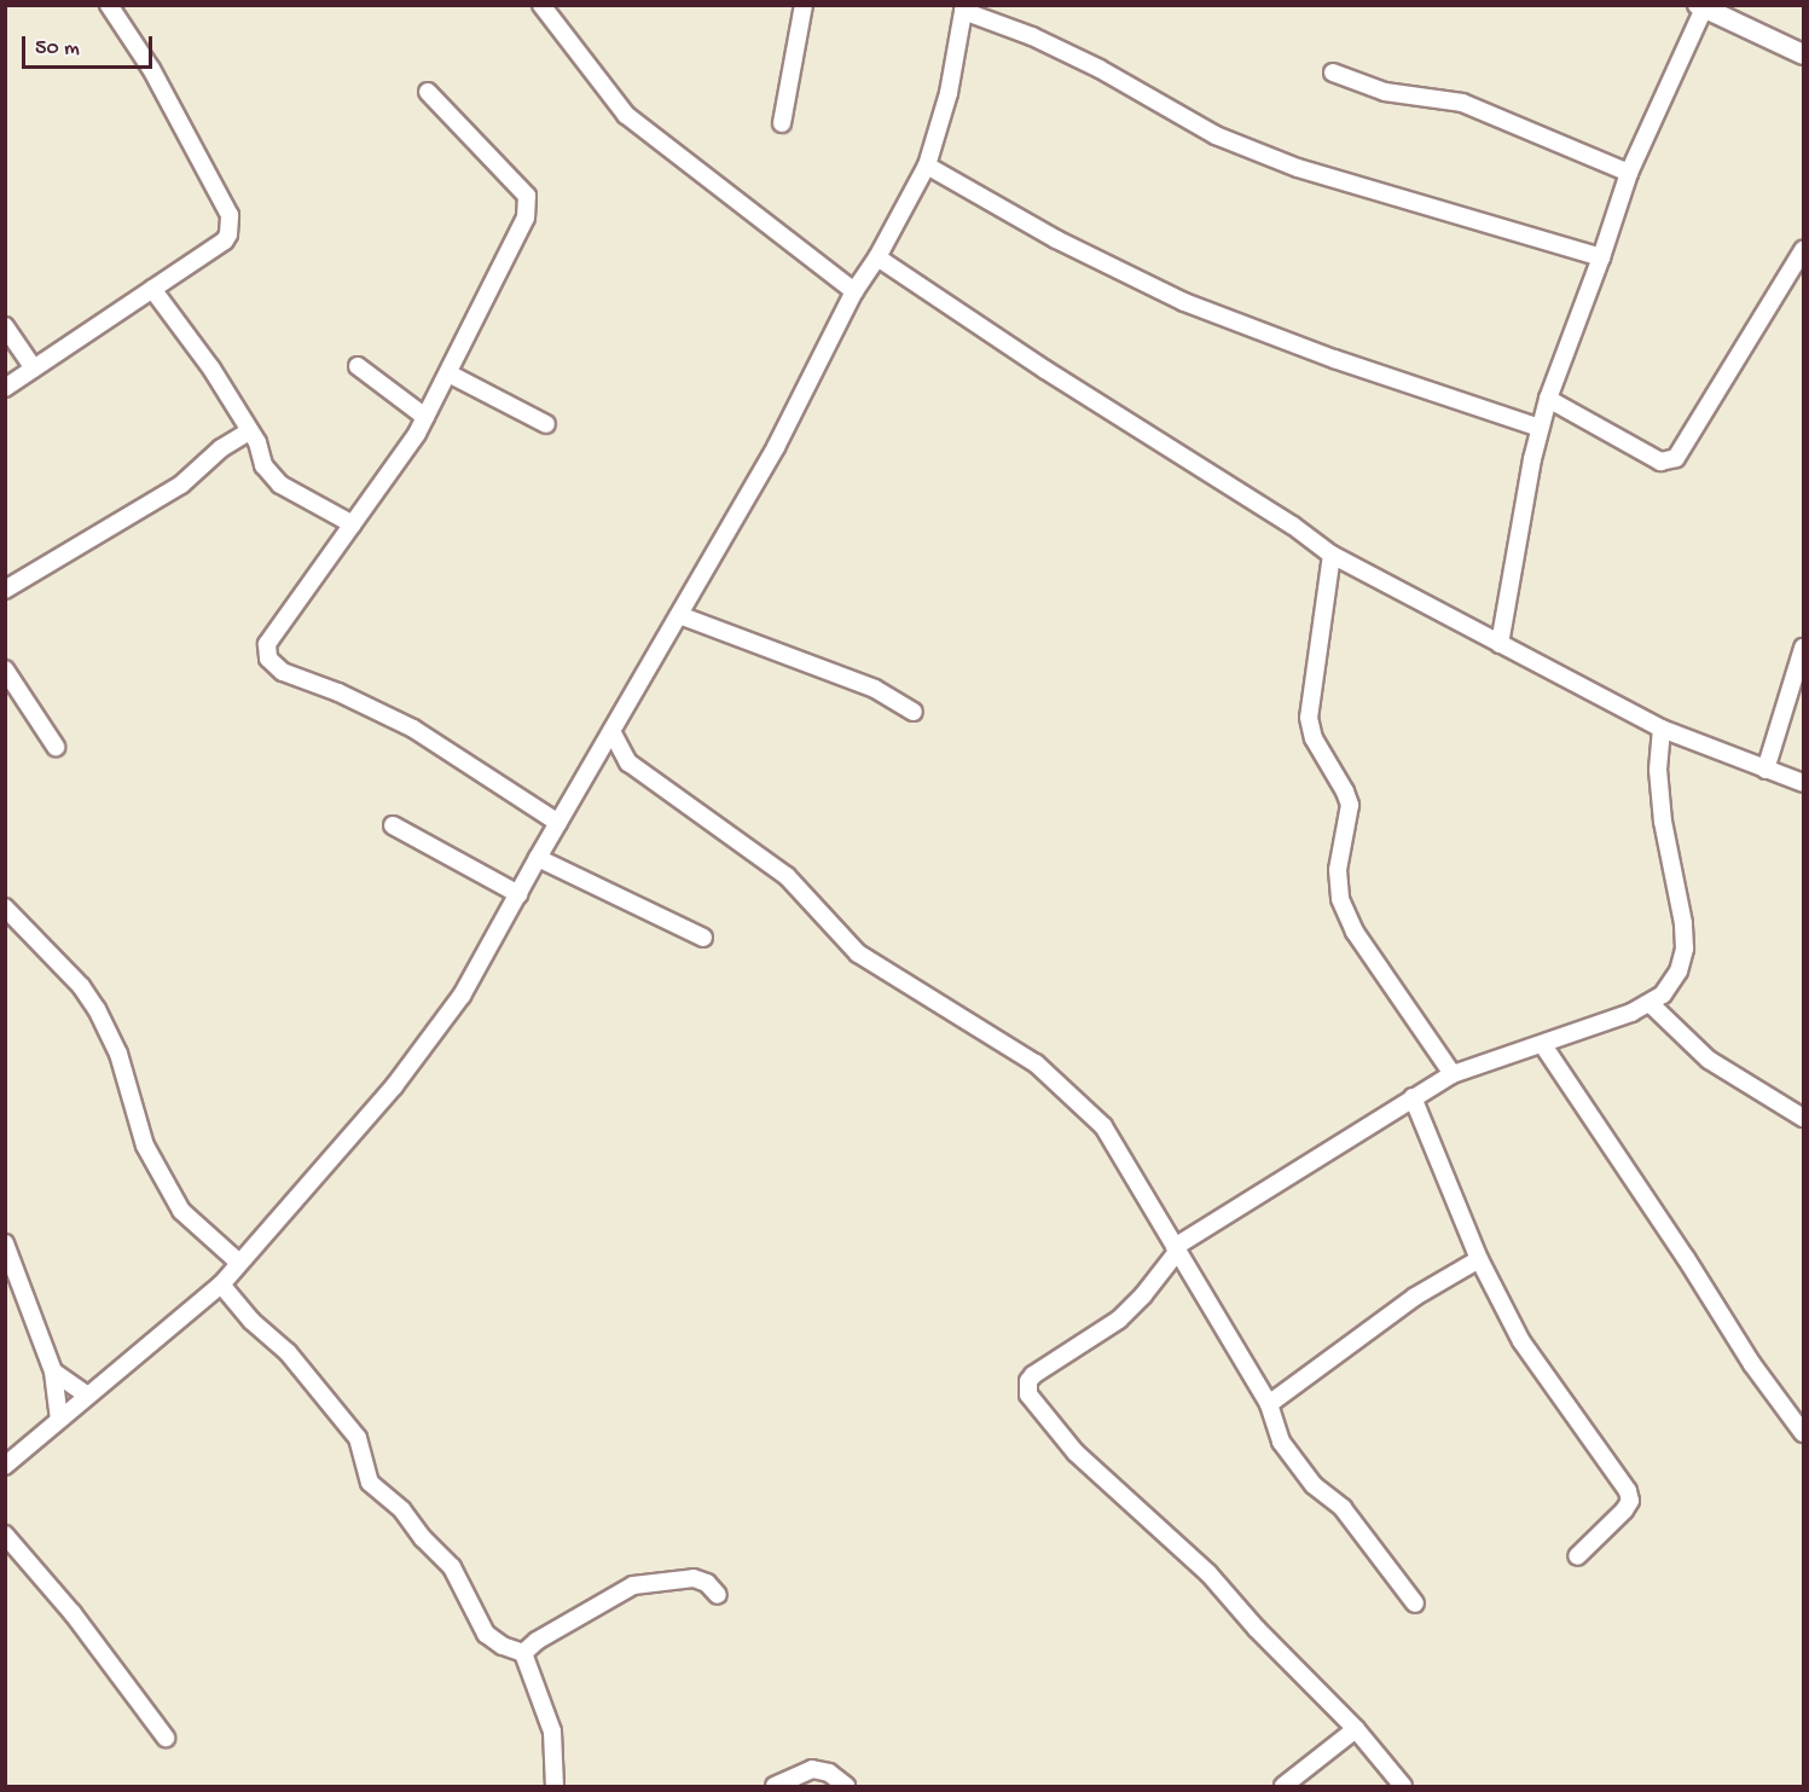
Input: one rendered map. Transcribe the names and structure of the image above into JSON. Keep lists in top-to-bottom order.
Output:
{
  "scale_bar": "50 m"
}
